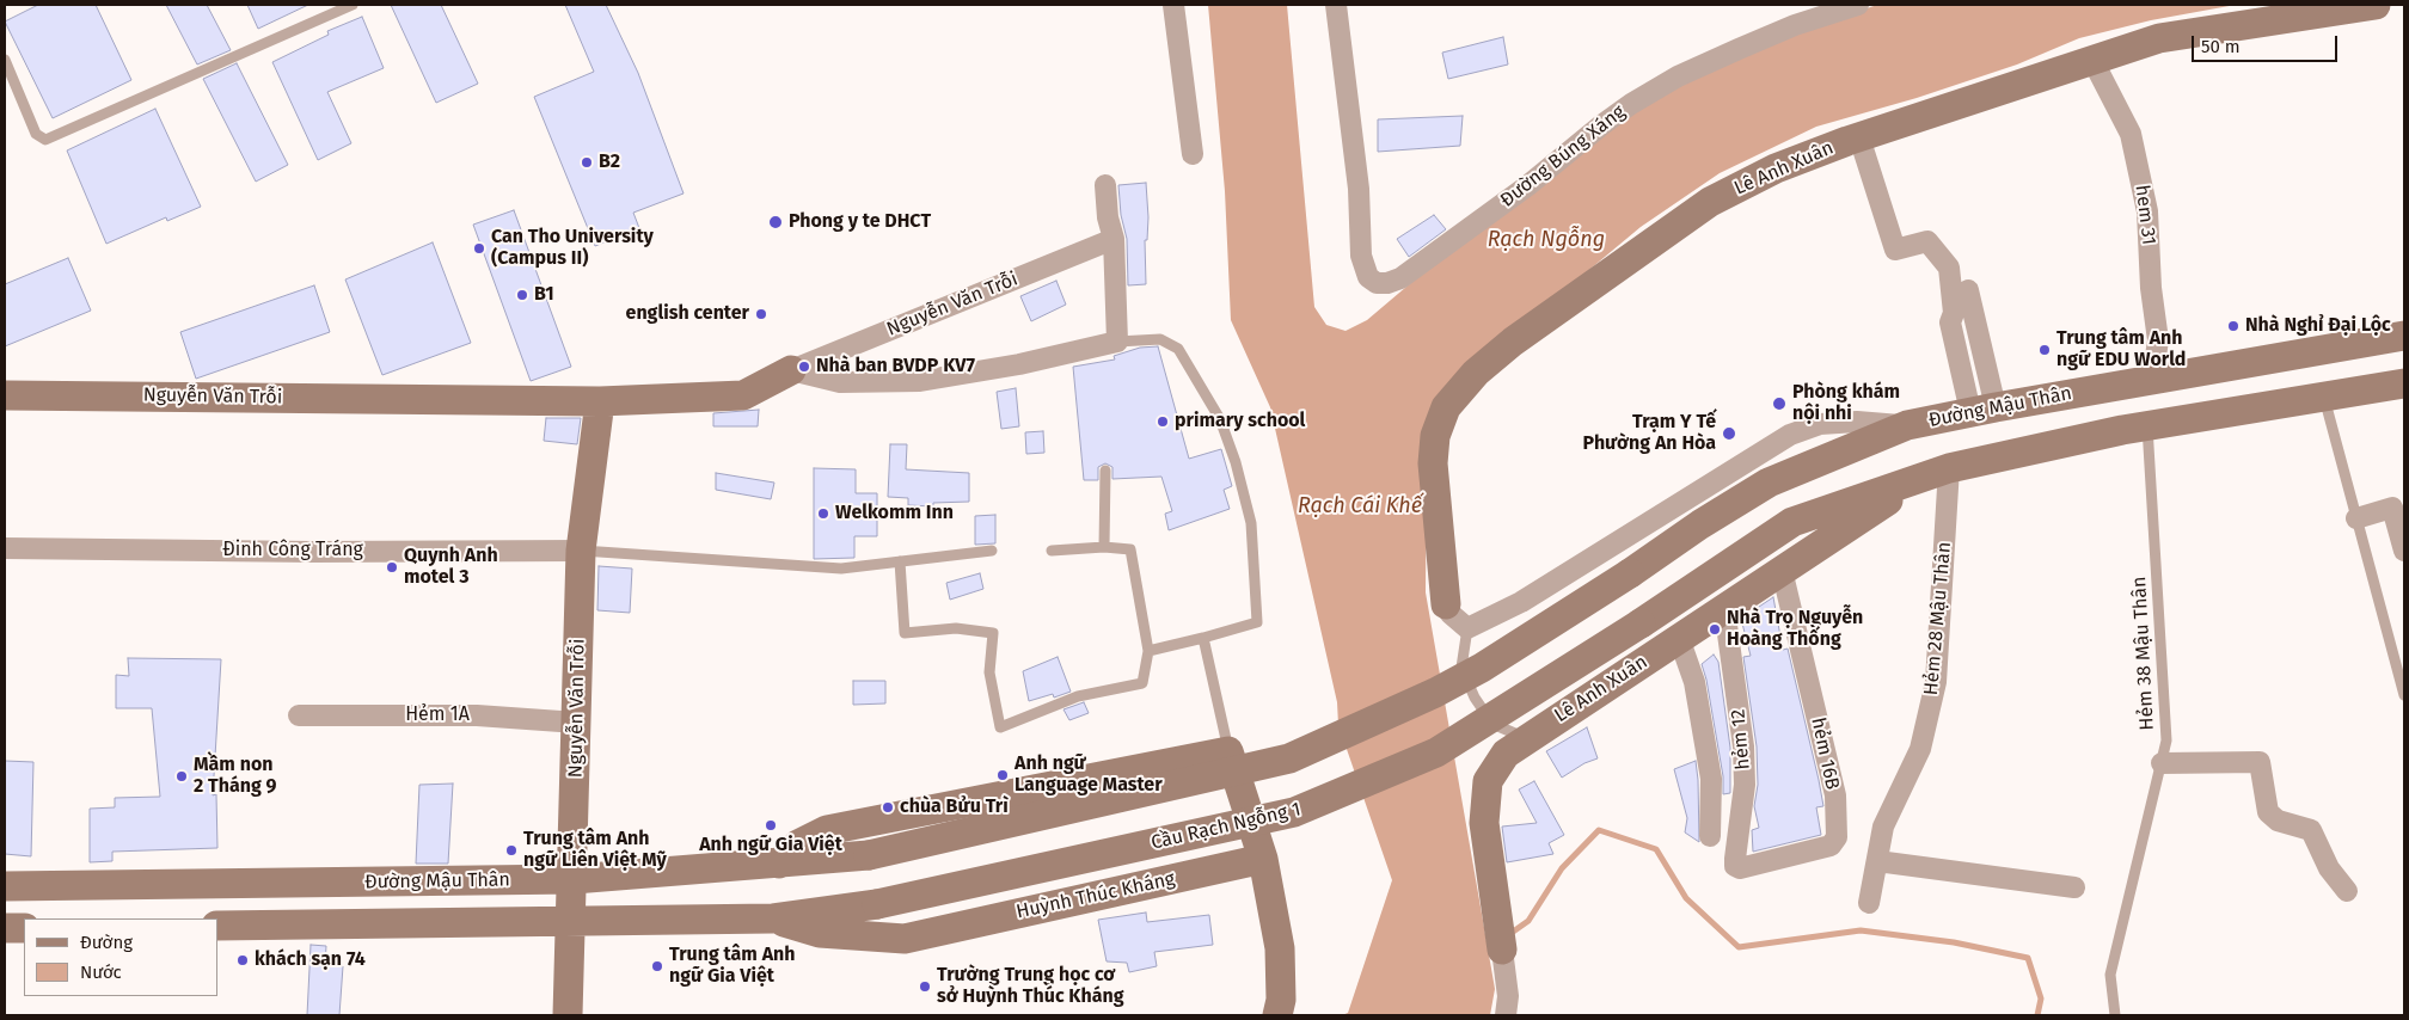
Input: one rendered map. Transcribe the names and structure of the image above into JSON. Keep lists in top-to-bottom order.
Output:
{
  "streets": {
    "main road": [
      "Lê Anh Xuân",
      "Nguyễn Văn Trỗi",
      "Đường Mậu Thân",
      "Cầu Rạch Ngỗng 1",
      "Huỳnh Thúc Kháng"
    ],
    "street": [
      "Đường Búng Xáng",
      "hem 31",
      "Đinh Công Tráng",
      "Hẻm 28 Mậu Thân",
      "Hẻm 1A",
      "hẻm 12",
      "hẻm 16B"
    ],
    "lane": ["Hẻm 38 Mậu Thân"]
  },
  "crossings": [
    ["Lê Anh Xuân", "hem 31"],
    ["Lê Anh Xuân", "Hẻm 28 Mậu Thân"],
    ["Lê Anh Xuân", "hẻm 12"],
    ["Lê Anh Xuân", "hẻm 16B"],
    ["Lê Anh Xuân", "Cầu Rạch Ngỗng 1"],
    ["hem 31", "Đường Mậu Thân"],
    ["Nguyễn Văn Trỗi", "Đường Mậu Thân"],
    ["Nguyễn Văn Trỗi", "Đinh Công Tráng"],
    ["Nguyễn Văn Trỗi", "Hẻm 1A"],
    ["Hẻm 28 Mậu Thân", "Cầu Rạch Ngỗng 1"],
    ["hẻm 12", "hẻm 16B"],
    ["Cầu Rạch Ngỗng 1", "Huỳnh Thúc Kháng"]
  ],
  "water": ["Rạch Ngỗng", "Rạch Cái Khế"],
  "places": [
    "B2",
    "Phong y te DHCT",
    "Can Tho University (Campus II)",
    "B1",
    "english center",
    "Nhà Nghỉ Đại Lộc",
    "Trung tâm Anh ngữ EDU World",
    "Nhà ban BVDP KV7",
    "Phòng khám nội nhi",
    "primary school",
    "Trạm Y Tế Phường An Hòa",
    "Welkomm Inn",
    "Quynh Anh motel 3",
    "Nhà Trọ Nguyễn Hoàng Thống",
    "Anh ngữ Language Master",
    "Mầm non 2 Tháng 9",
    "chùa Bửu Trì",
    "Anh ngữ Gia Việt",
    "Trung tâm Anh ngữ Liên Việt Mỹ",
    "khách sạn 74",
    "Trung tâm Anh ngữ Gia Việt",
    "Trường Trung học cơ sở Huỳnh Thúc Kháng"
  ],
  "legend": ["Đường", "Nước"],
  "scale_bar": "50 m"
}
